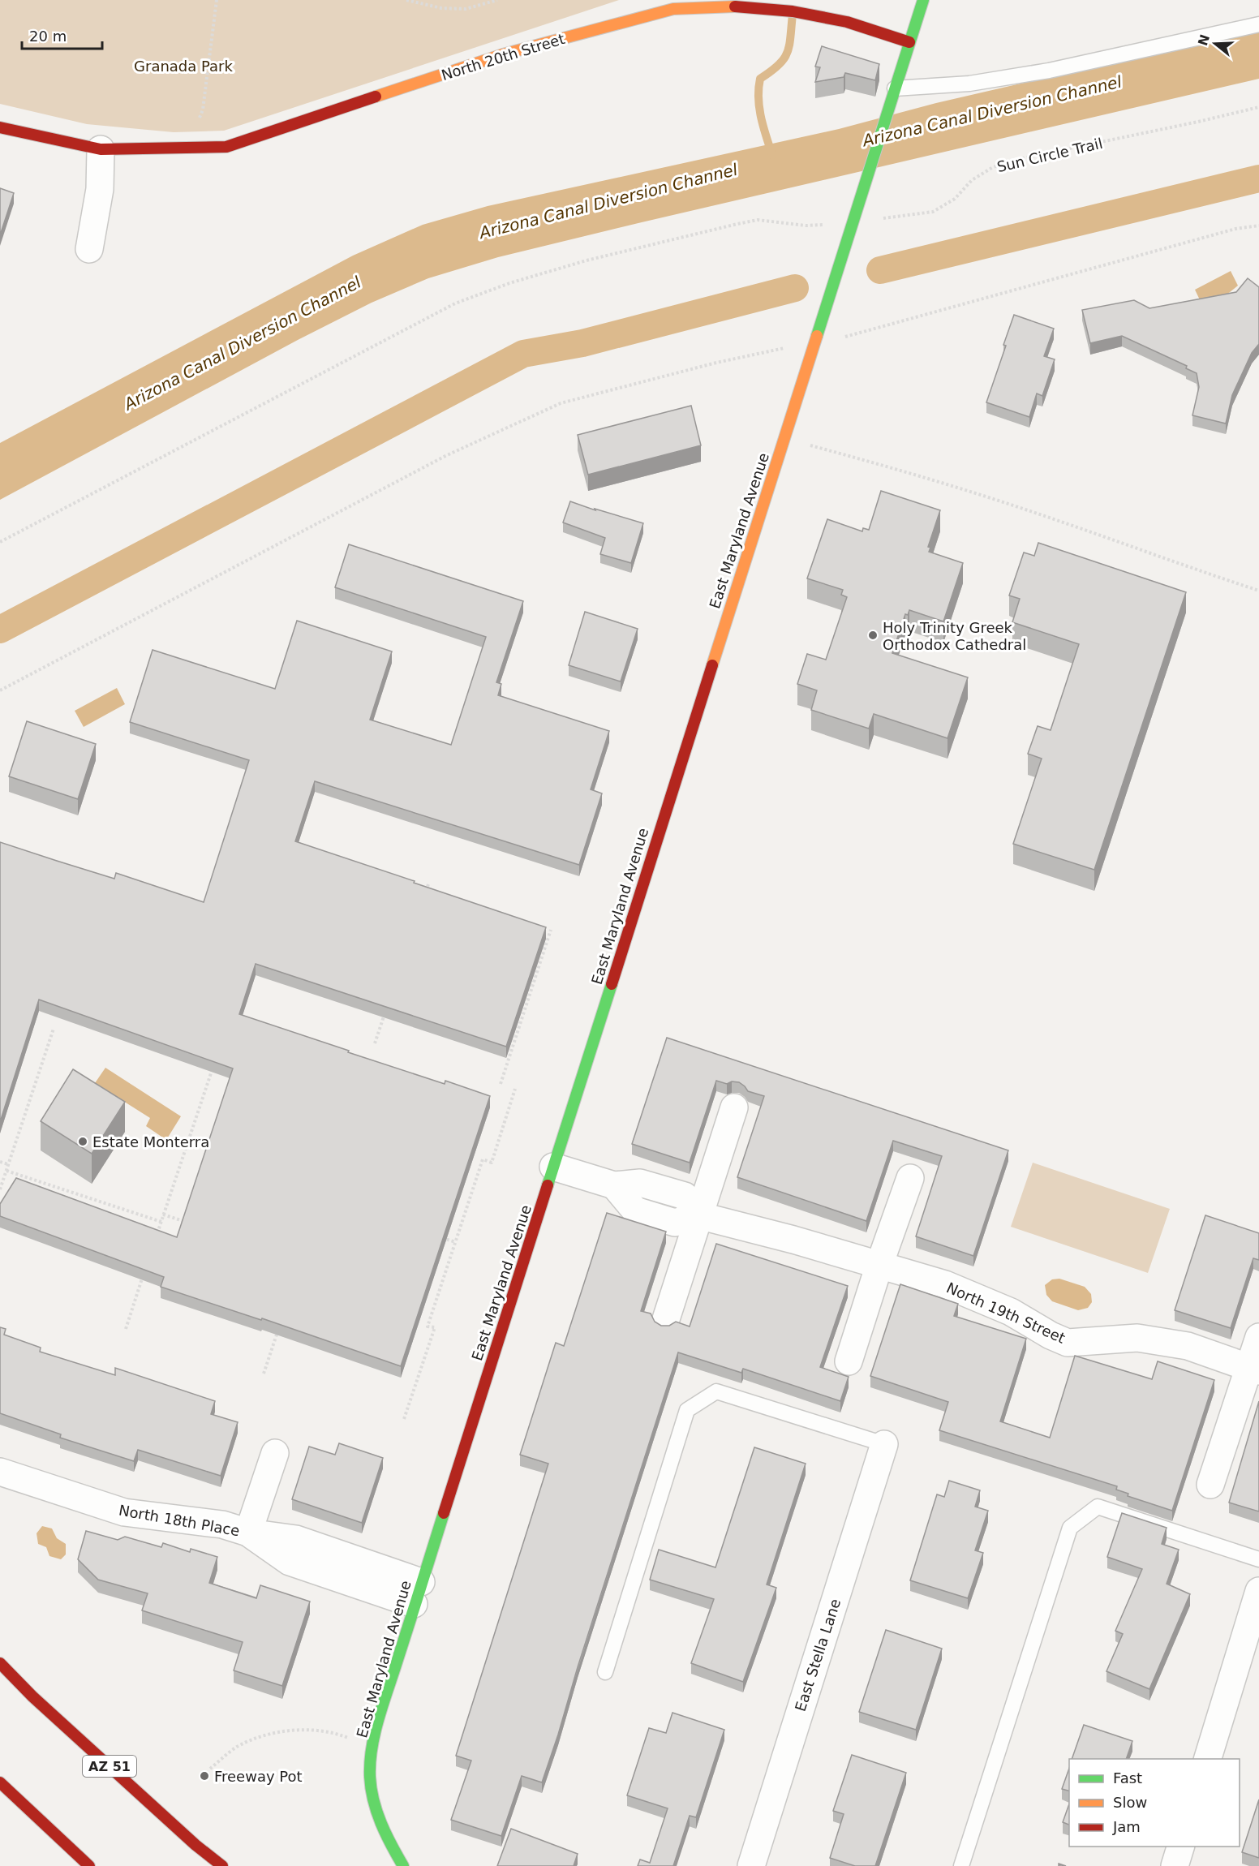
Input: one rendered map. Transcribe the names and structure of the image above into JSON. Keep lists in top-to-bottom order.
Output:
{
  "streets": {
    "main road": ["North 20th Street", "East Maryland Avenue", "AZ 51"],
    "street": ["North 19th Street", "North 18th Place", "East Stella Lane"],
    "path": ["Sun Circle Trail"]
  },
  "crossings": [
    ["North 20th Street", "East Maryland Avenue"],
    ["Sun Circle Trail", "East Maryland Avenue"],
    ["East Maryland Avenue", "North 18th Place"]
  ],
  "water": ["Arizona Canal Diversion Channel"],
  "parks": ["Granada Park"],
  "places": ["Holy Trinity Greek Orthodox Cathedral", "Estate Monterra", "Freeway Pot"],
  "legend": ["Fast", "Slow", "Jam"],
  "scale_bar": "20 m",
  "north": "left"
}
